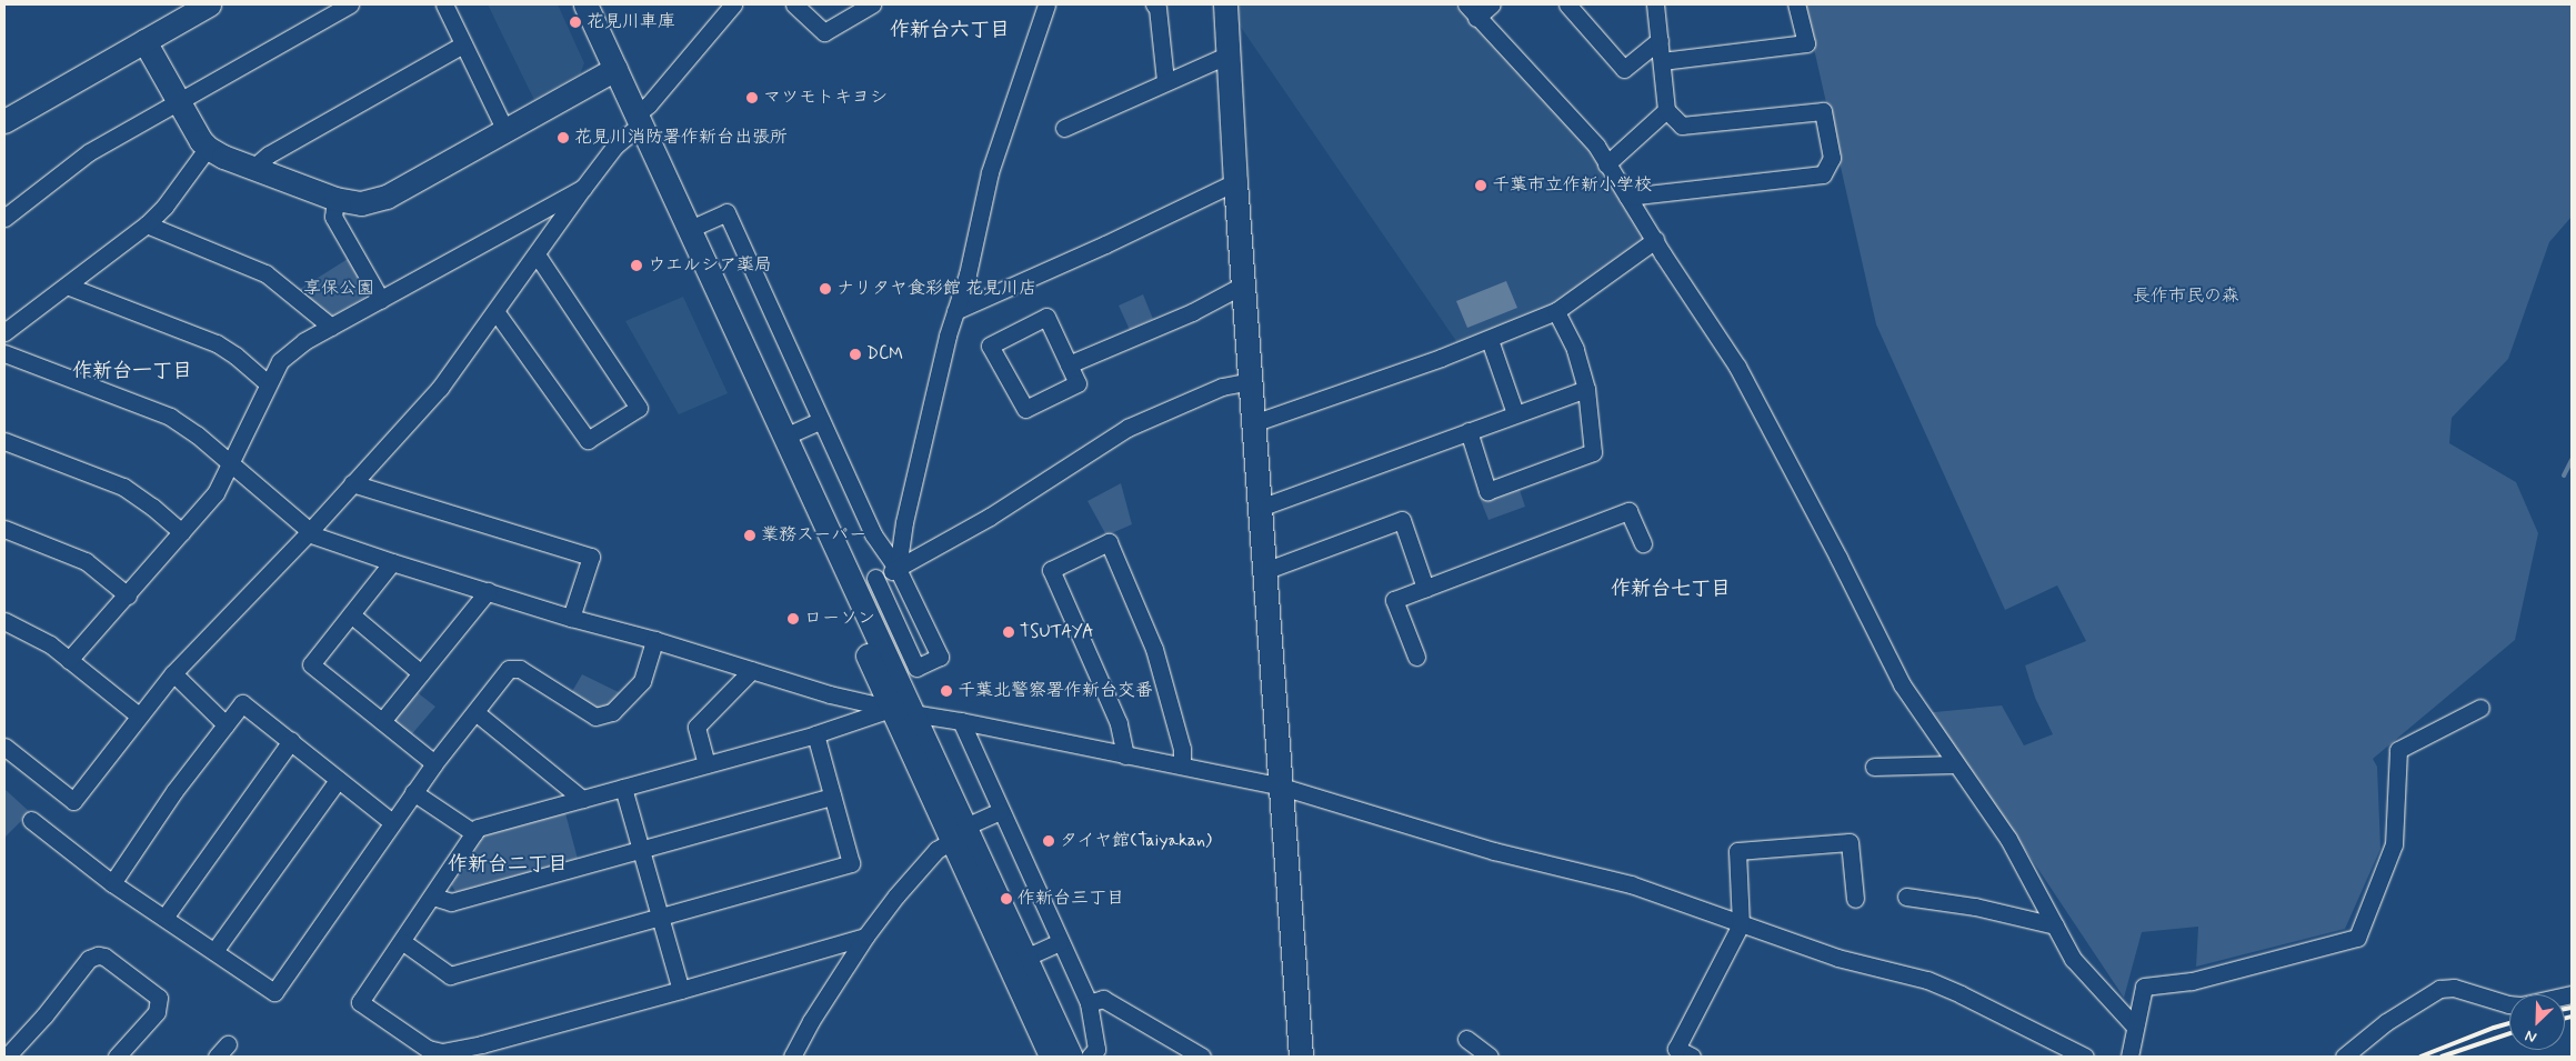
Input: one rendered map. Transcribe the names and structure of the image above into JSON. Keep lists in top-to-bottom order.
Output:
{
  "districts": [
    "作新台六丁目",
    "作新台一丁目",
    "作新台七丁目",
    "作新台二丁目"
  ],
  "parks": ["享保公園", "長作市民の森"],
  "places": [
    "花見川車庫",
    "マツモトキヨシ",
    "花見川消防署作新台出張所",
    "千葉市立作新小学校",
    "ウエルシア薬局",
    "ナリタヤ食彩館 花見川店",
    "DCM",
    "業務スーパー",
    "ローソン",
    "TSUTAYA",
    "千葉北警察署作新台交番",
    "タイヤ館(Taiyakan)",
    "作新台三丁目"
  ],
  "north": "bottom left"
}
